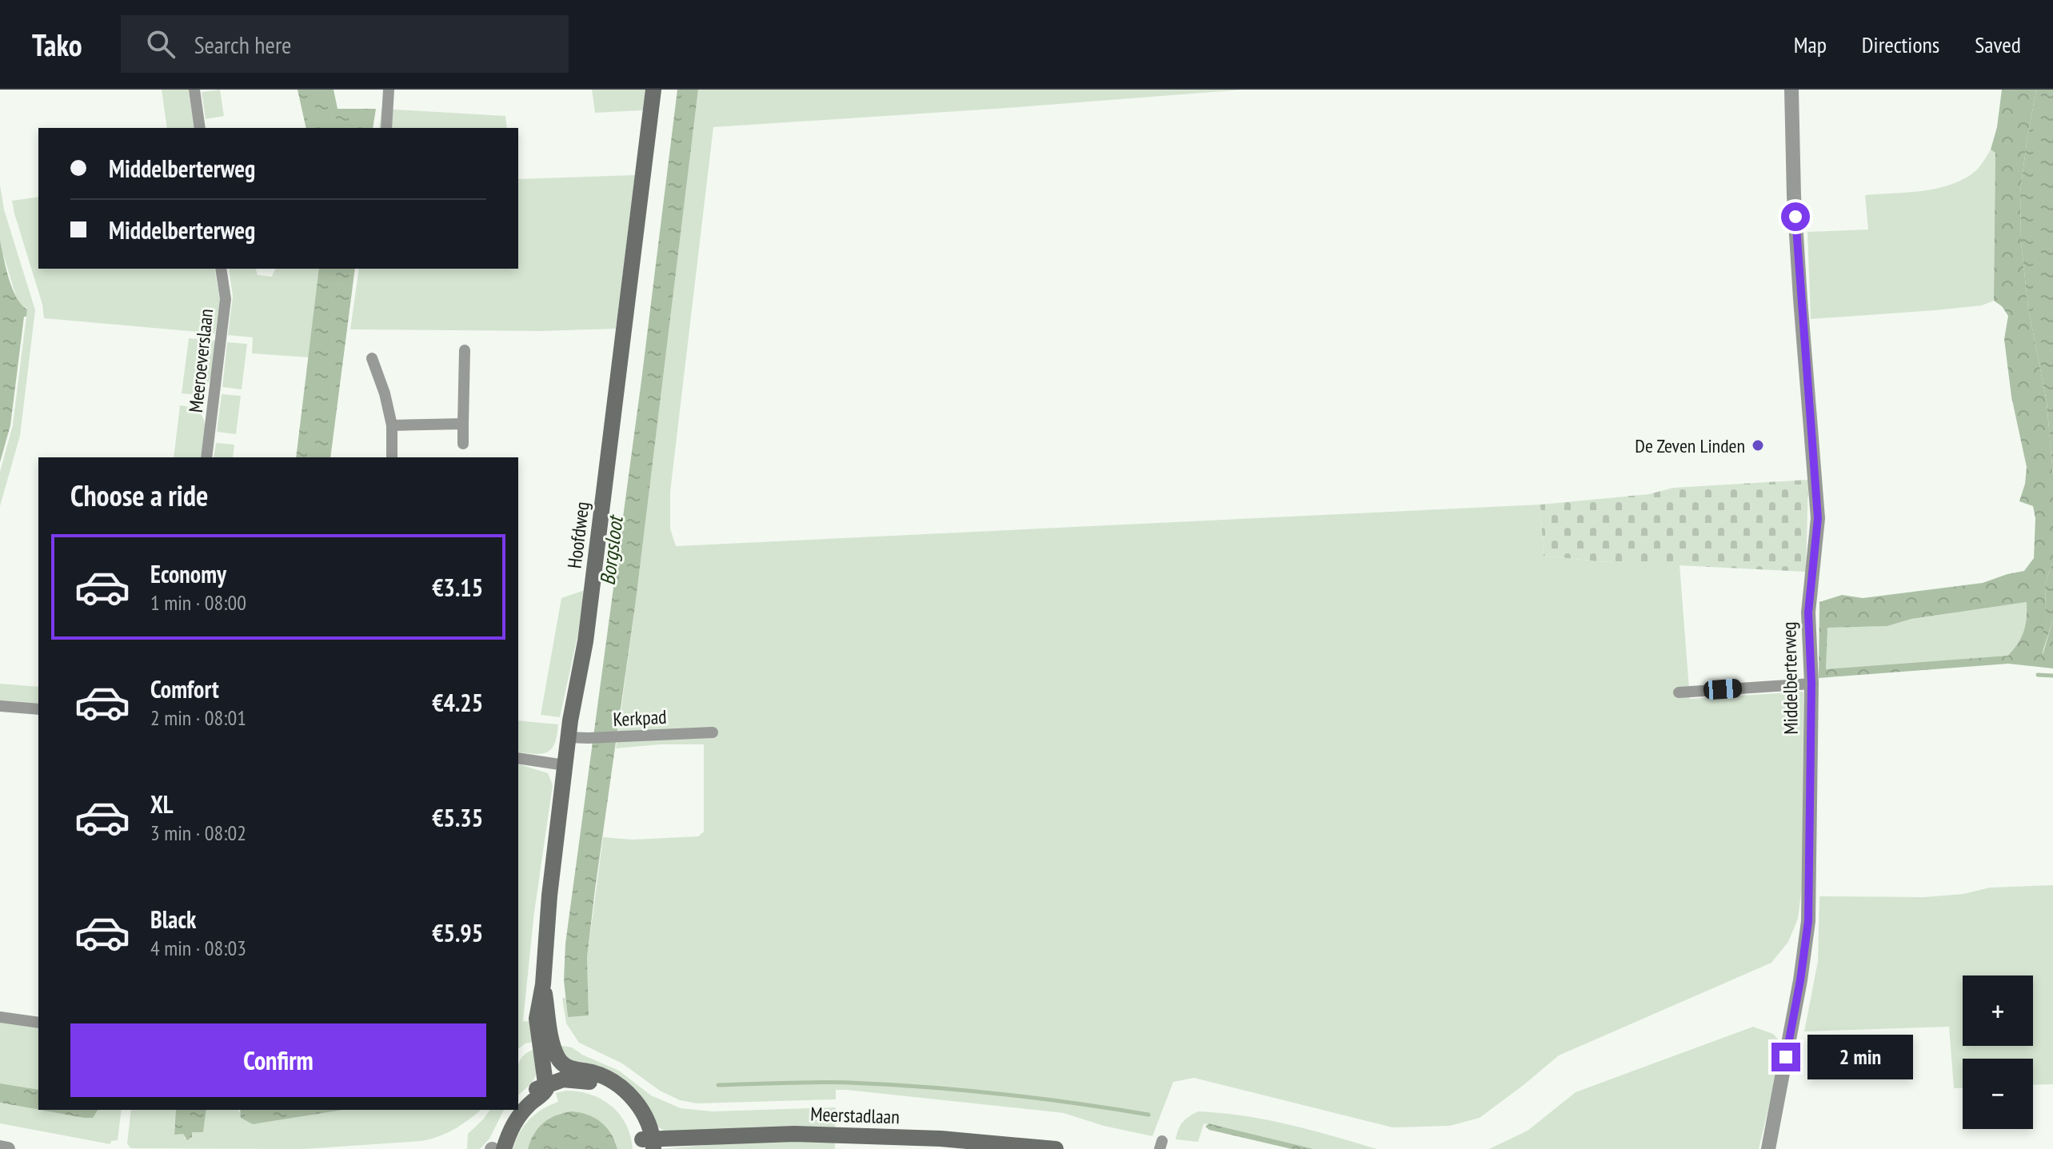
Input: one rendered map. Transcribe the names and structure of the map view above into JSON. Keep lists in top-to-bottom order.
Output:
{
  "streets": {
    "main road": ["Hoofdweg", "Meerstadlaan"],
    "street": ["Meeroeverslaan", "Middelberterweg", "Kerkpad"]
  },
  "crossings": [
    ["Hoofdweg", "Kerkpad"],
    ["Hoofdweg", "Meerstadlaan"]
  ],
  "water": ["Borgsloot"],
  "places": ["De Zeven Linden"],
  "page": {
    "header": "Tako",
    "search": "Search here",
    "nav": ["Map", "Directions", "Saved"],
    "banner": ["Middelberterweg", "Middelberterweg"],
    "heading": "Choose a ride",
    "list": [
      {
        "name": "Economy",
        "note": "1 min · 08:00",
        "value": "€3.15"
      },
      {
        "name": "Comfort",
        "note": "2 min · 08:01",
        "value": "€4.25"
      },
      {
        "name": "XL",
        "note": "3 min · 08:02",
        "value": "€5.35"
      },
      {
        "name": "Black",
        "note": "4 min · 08:03",
        "value": "€5.95"
      }
    ],
    "map_buttons": ["+", "−"],
    "buttons": "Confirm",
    "bubble": "2 min"
  }
}
